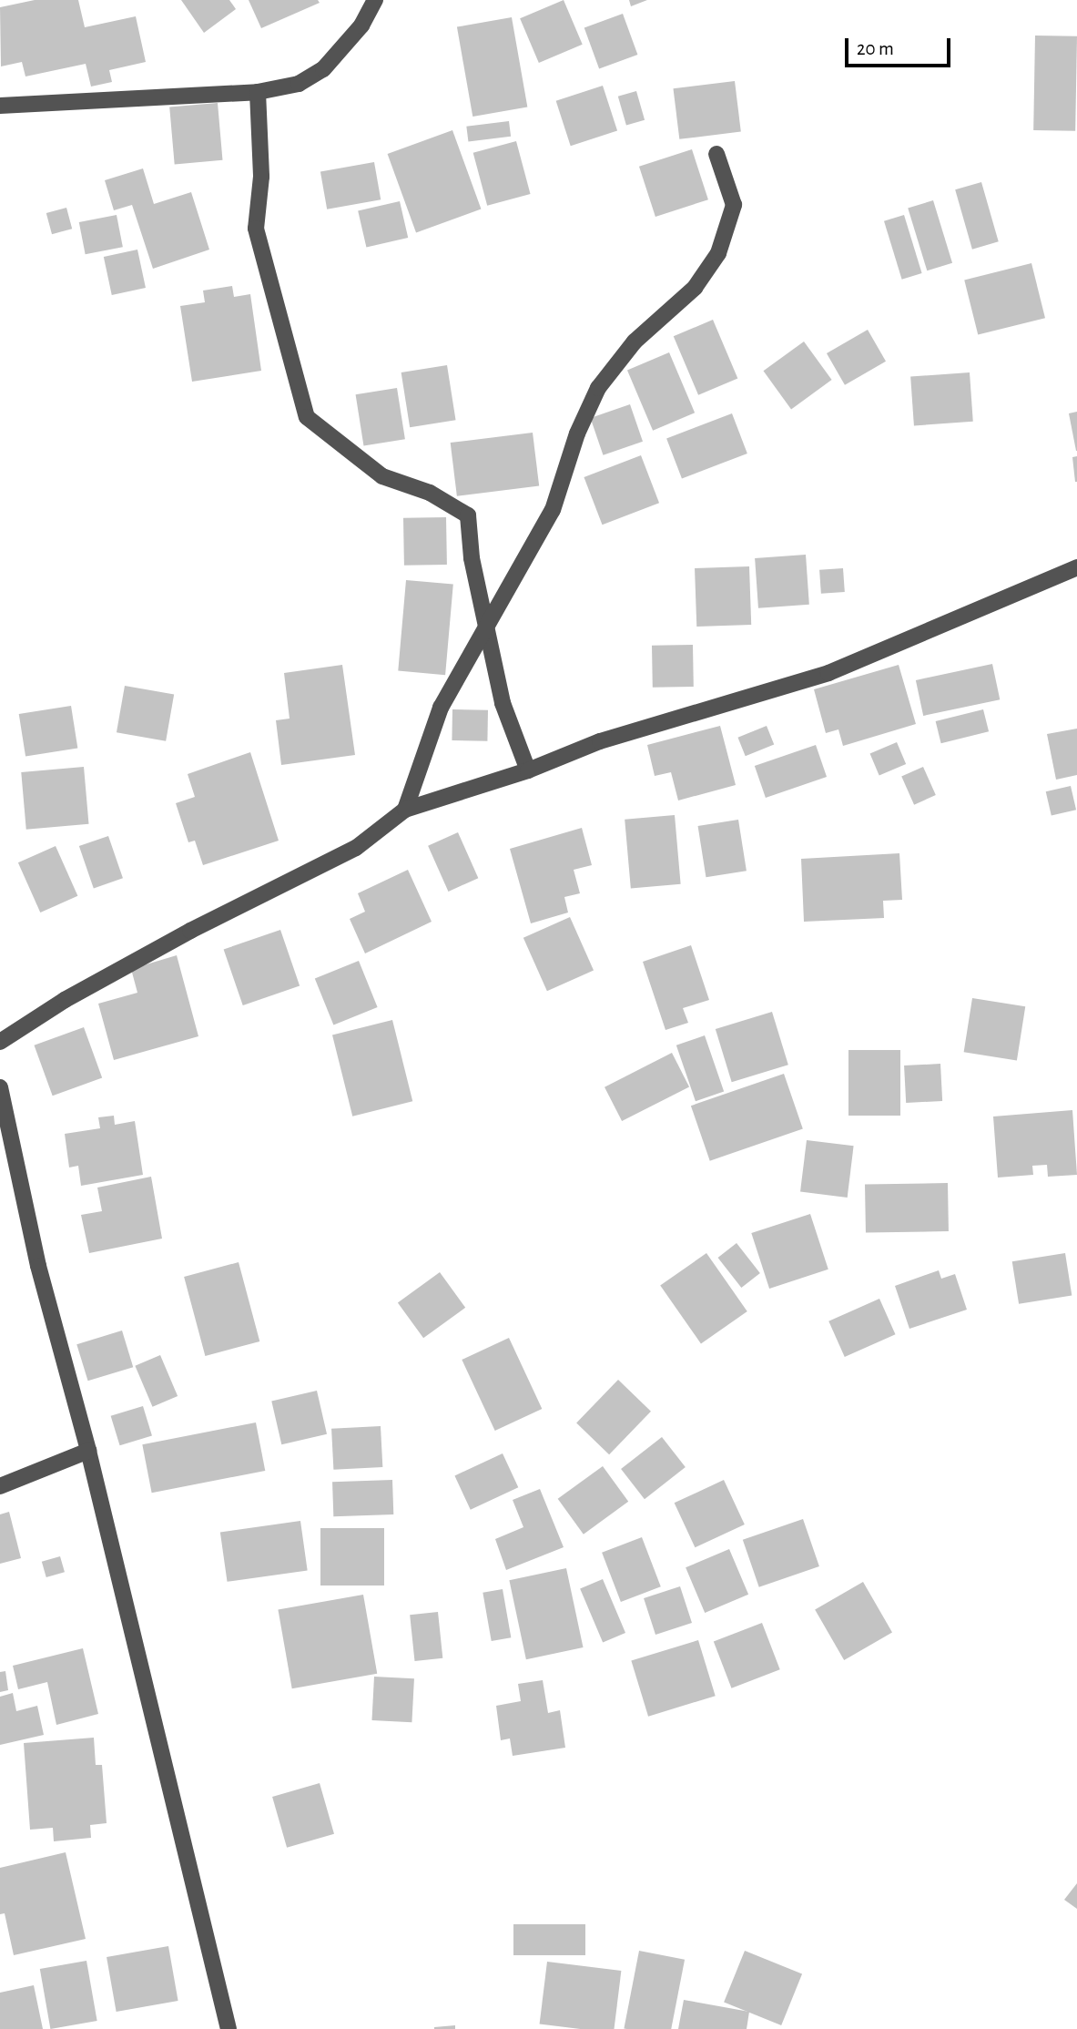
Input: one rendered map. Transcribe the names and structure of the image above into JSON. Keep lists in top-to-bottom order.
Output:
{
  "scale_bar": "20 m"
}
